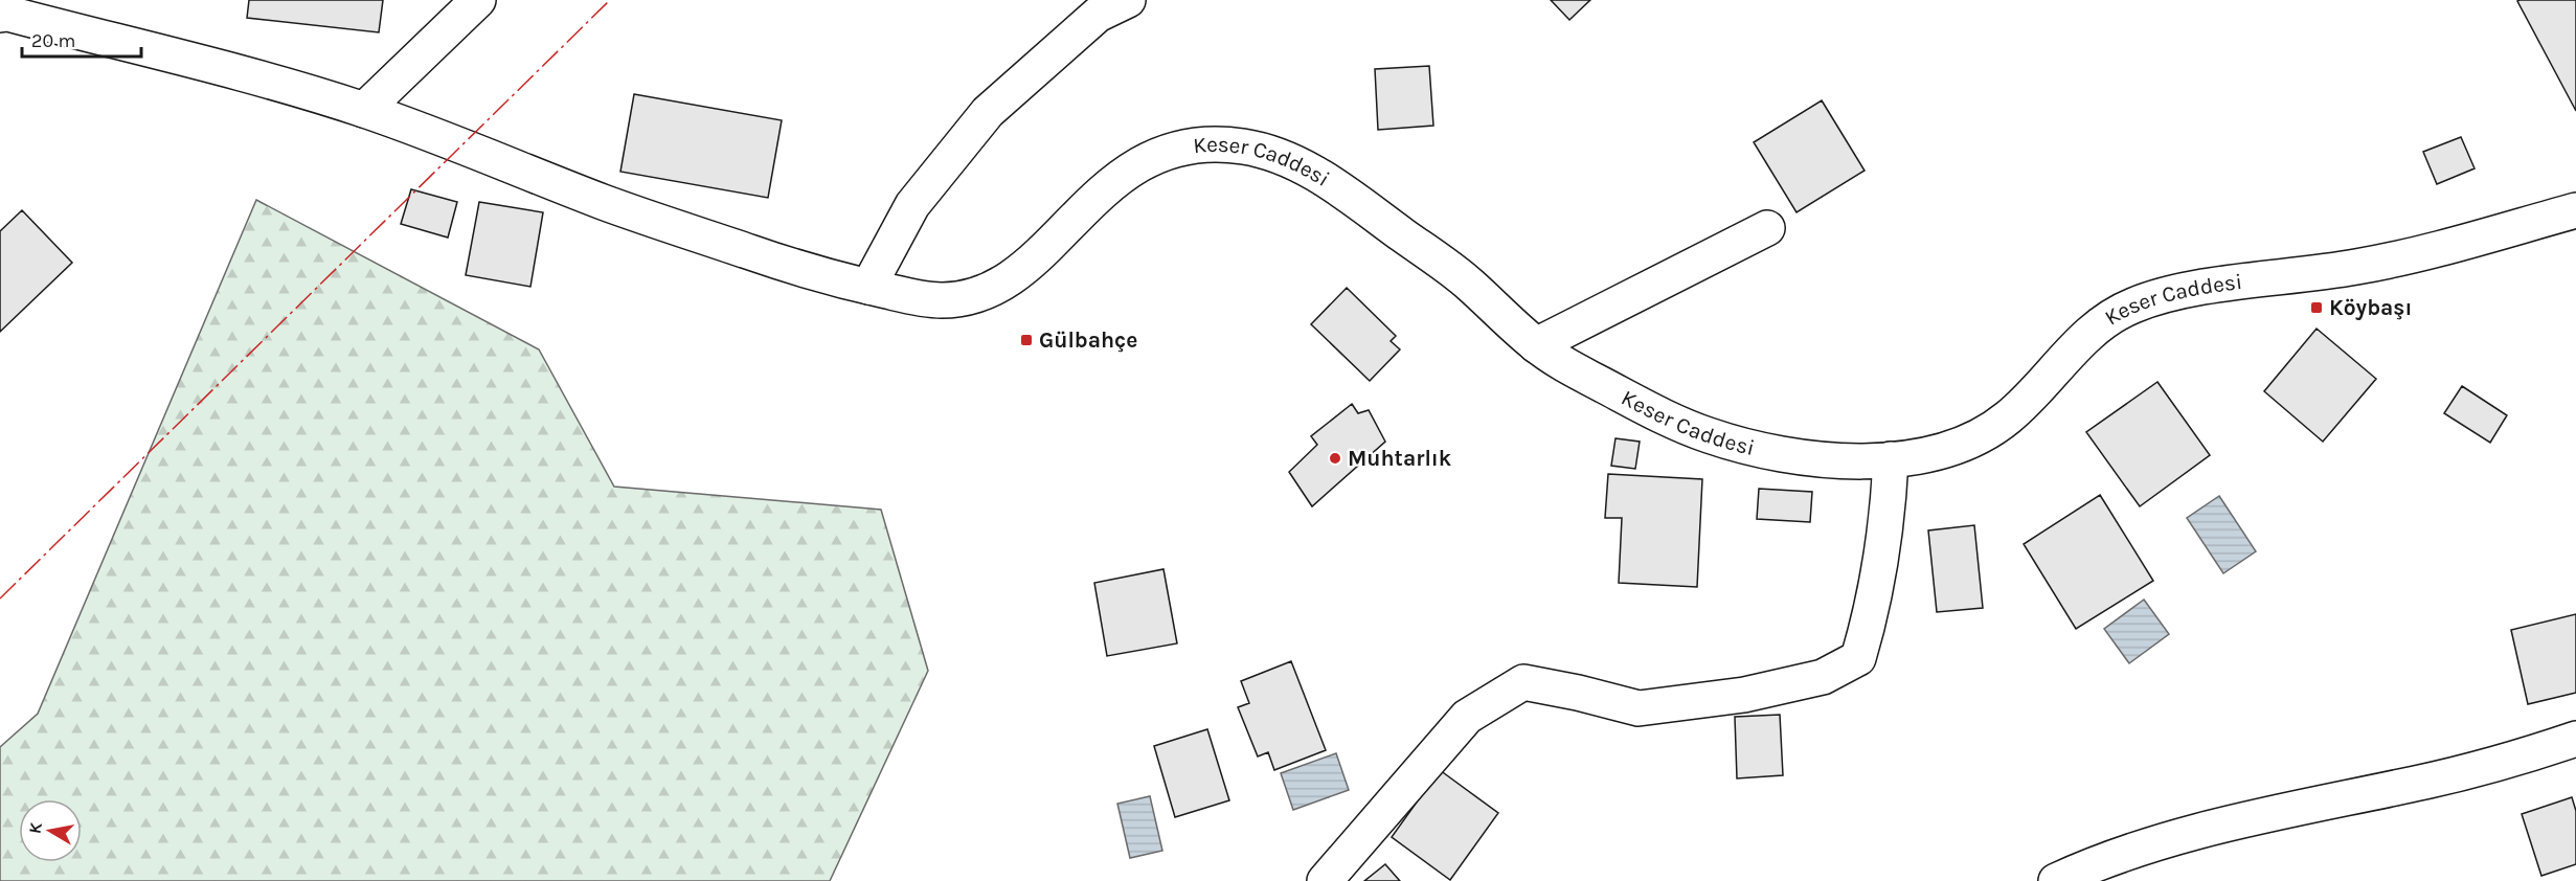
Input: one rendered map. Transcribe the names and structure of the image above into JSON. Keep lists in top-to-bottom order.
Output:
{
  "streets": {
    "street": ["Keser Caddesi"]
  },
  "places": {
    "transit": ["Köybaşı", "Gülbahçe"],
    "other": ["Muhtarlık"]
  },
  "scale_bar": "20 m",
  "north": "left"
}
